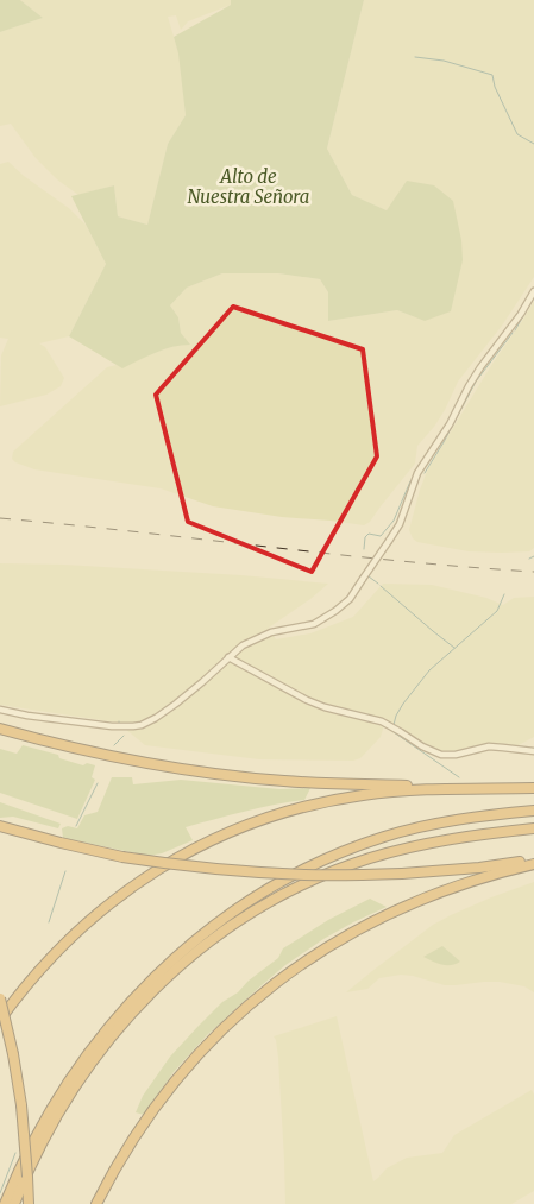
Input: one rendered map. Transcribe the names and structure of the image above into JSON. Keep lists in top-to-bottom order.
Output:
{
  "parks": ["Alto de Nuestra Señora"]
}
